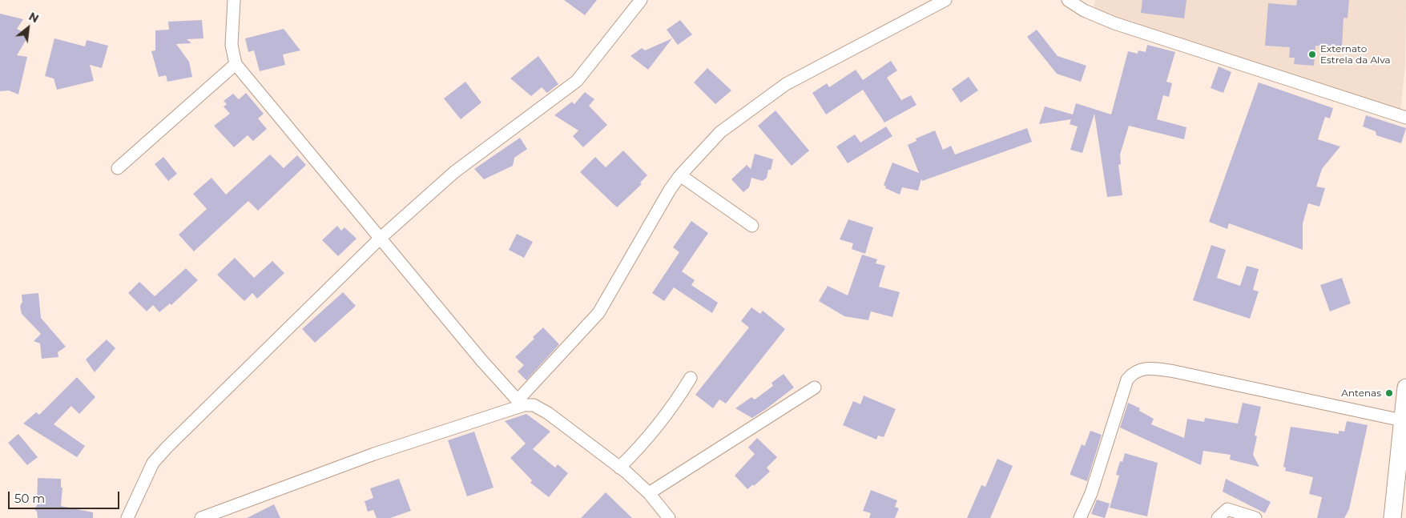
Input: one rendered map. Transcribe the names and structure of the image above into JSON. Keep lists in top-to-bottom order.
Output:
{
  "places": ["Externato Estrela da Alva", "Antenas"],
  "scale_bar": "50 m",
  "north": "top right"
}
